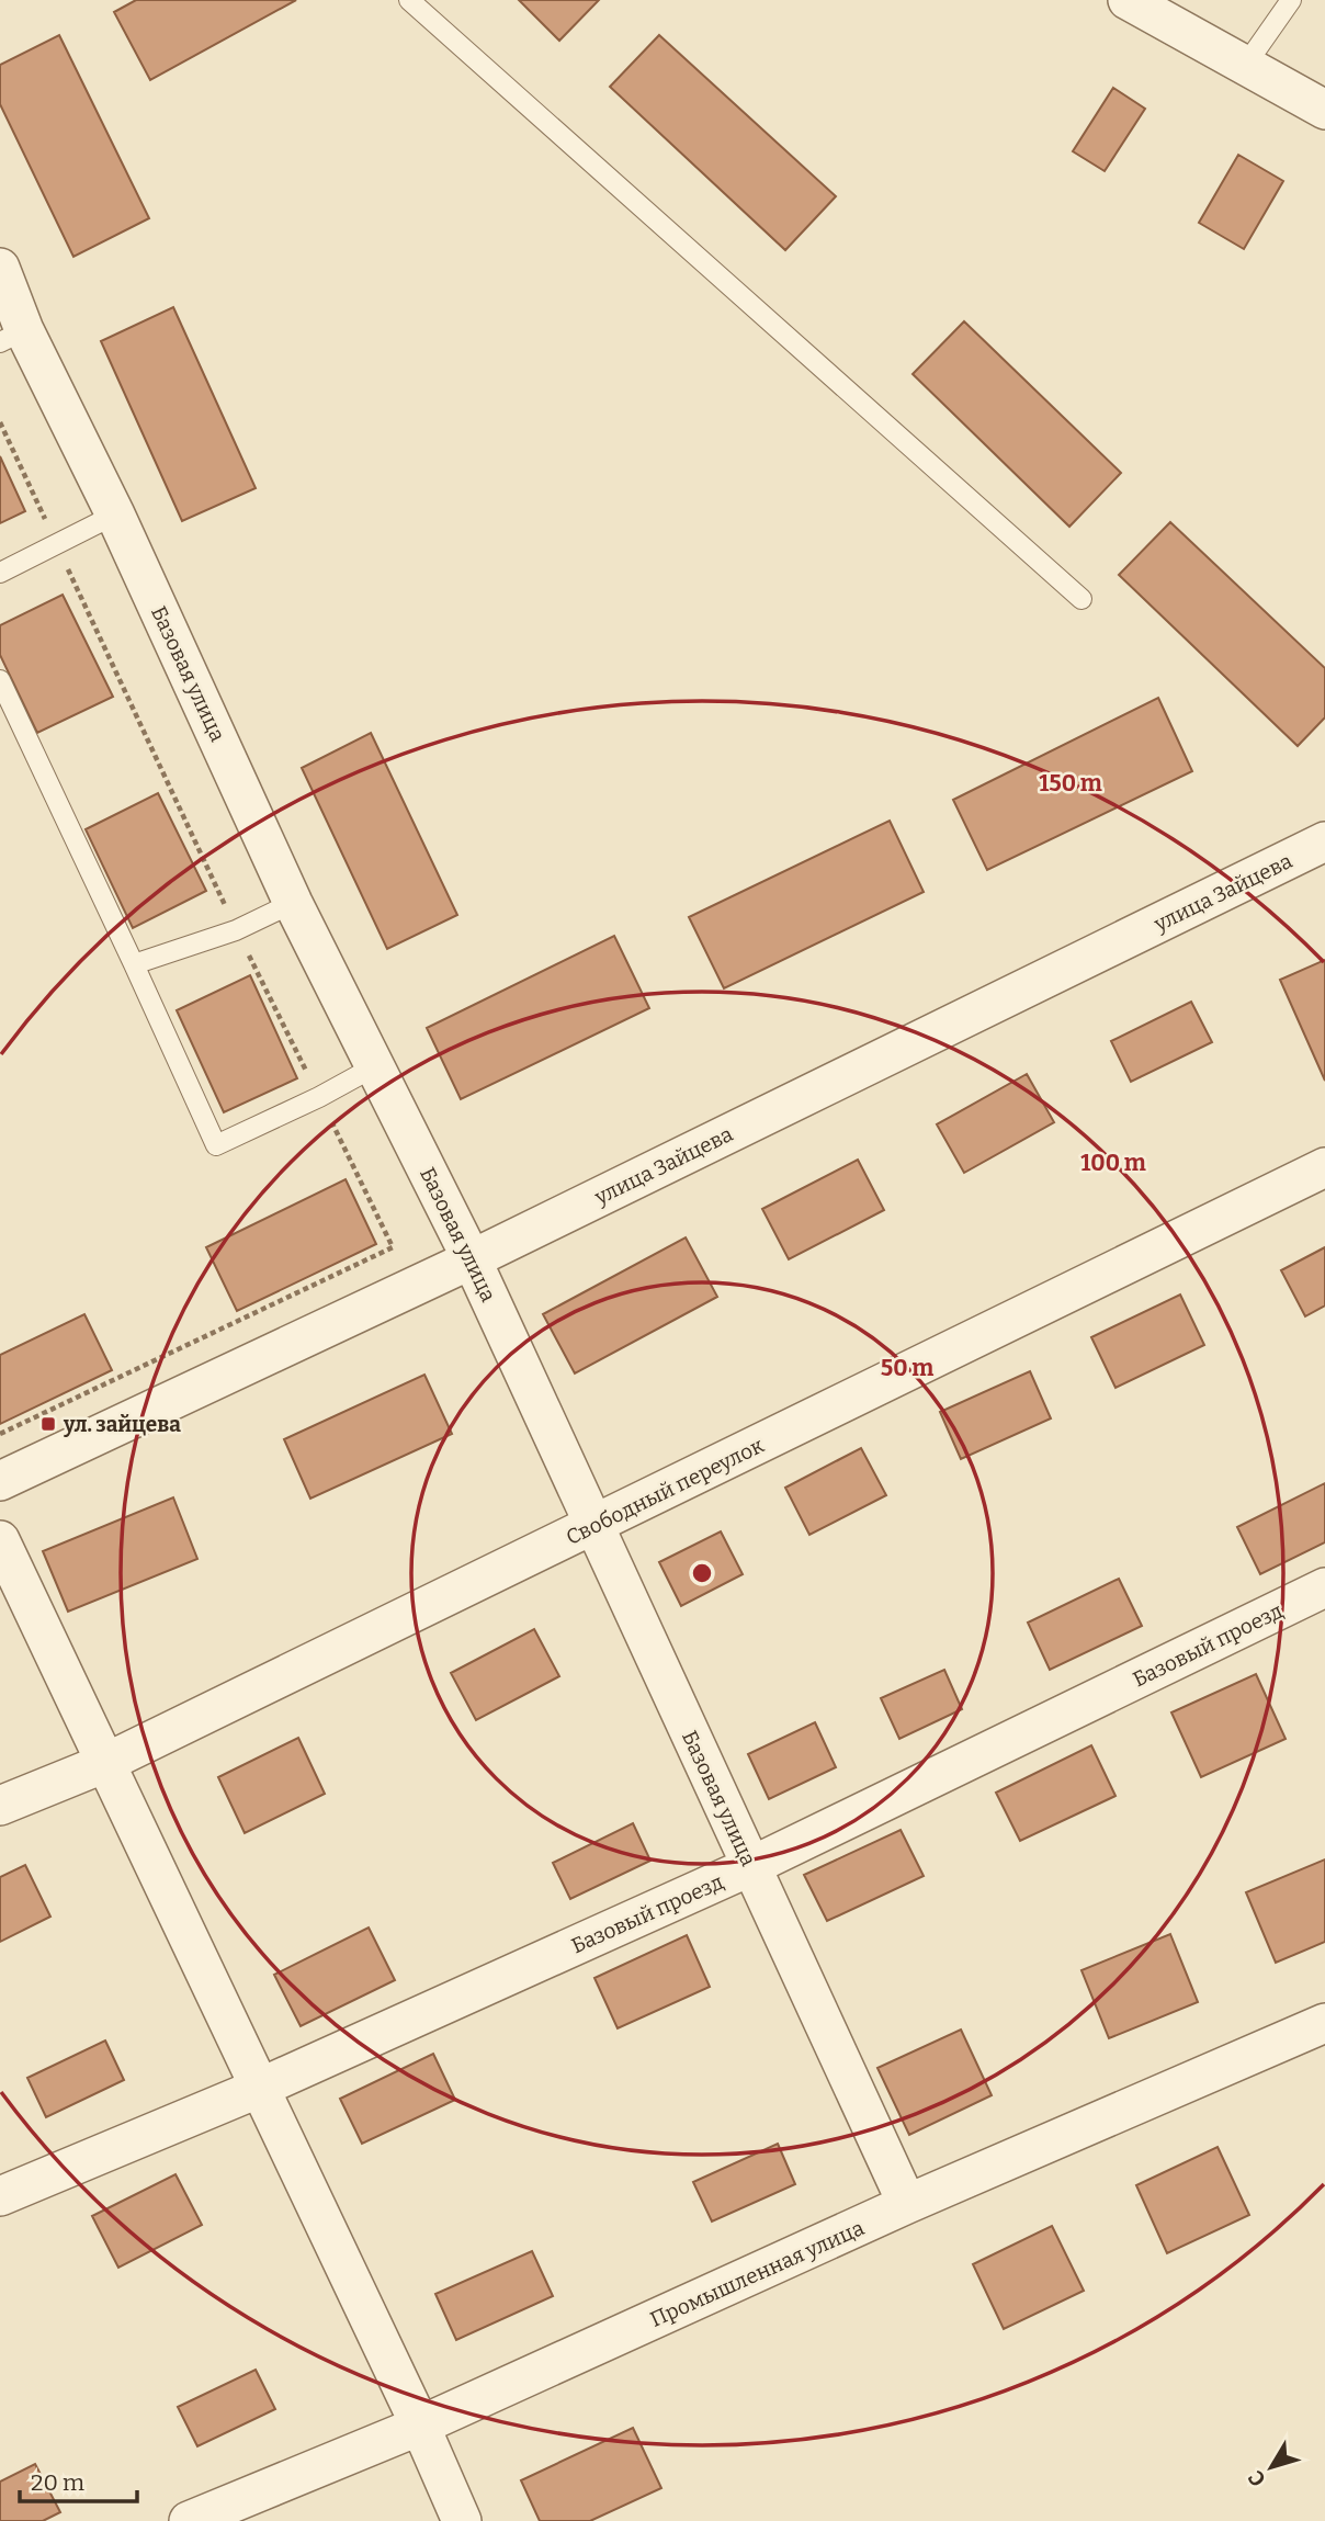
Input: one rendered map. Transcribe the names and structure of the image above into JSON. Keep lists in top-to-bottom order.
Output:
{
  "streets": {
    "street": [
      "Базовая улица",
      "улица Зайцева",
      "Свободный переулок",
      "Базовый проезд",
      "Промышленная улица"
    ]
  },
  "crossings": [
    ["Базовая улица", "улица Зайцева"],
    ["Базовая улица", "Свободный переулок"],
    ["Базовая улица", "Базовый проезд"],
    ["Базовая улица", "Промышленная улица"]
  ],
  "places": {
    "transit": ["ул. зайцева"]
  },
  "scale_bar": "20 m",
  "north": "bottom left",
  "rings": ["150 m", "100 m", "50 m"]
}
